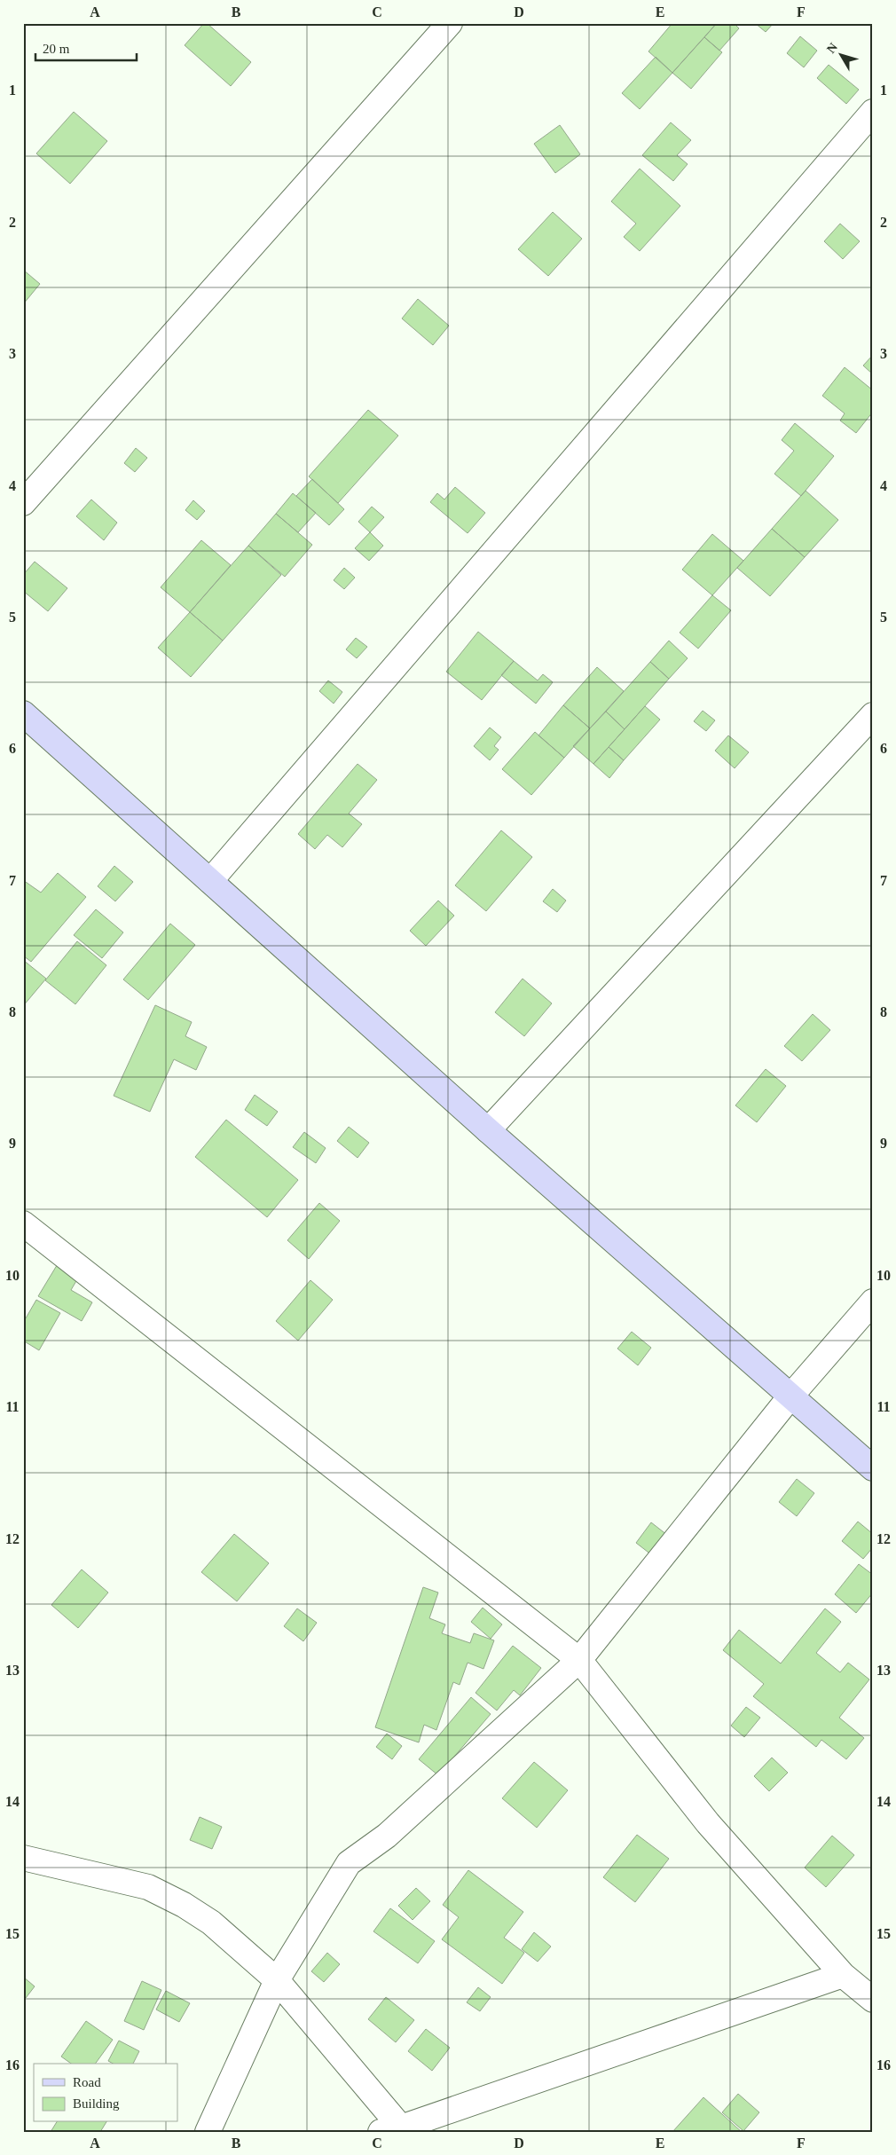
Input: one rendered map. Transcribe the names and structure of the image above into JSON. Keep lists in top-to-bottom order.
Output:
{
  "legend": ["Road", "Building"],
  "scale_bar": "20 m",
  "north": "top left",
  "grid": {
    "columns": [
      "A",
      "B",
      "C",
      "D",
      "E",
      "F"
    ],
    "rows": [
      "1",
      "2",
      "3",
      "4",
      "5",
      "6",
      "7",
      "8",
      "9",
      "10",
      "11",
      "12",
      "13",
      "14",
      "15",
      "16"
    ]
  }
}
